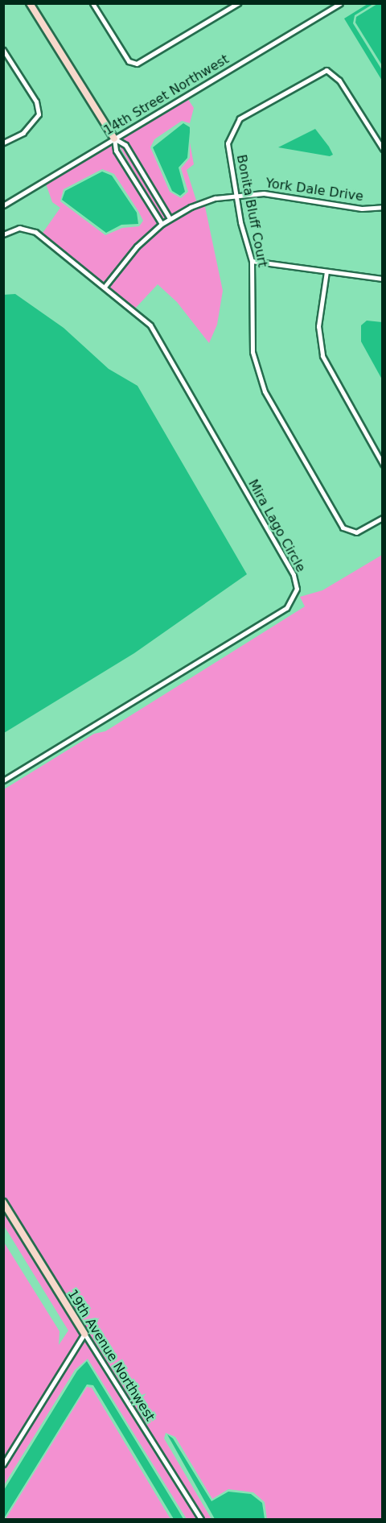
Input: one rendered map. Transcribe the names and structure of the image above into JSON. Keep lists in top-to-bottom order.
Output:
{
  "streets": {
    "street": [
      "14th Street Northwest",
      "York Dale Drive",
      "Bonita Bluff Court",
      "Mira Lago Circle",
      "19th Avenue Northwest"
    ]
  },
  "crossings": [
    ["York Dale Drive", "Bonita Bluff Court"],
    ["York Dale Drive", "Mira Lago Circle"]
  ]
}
